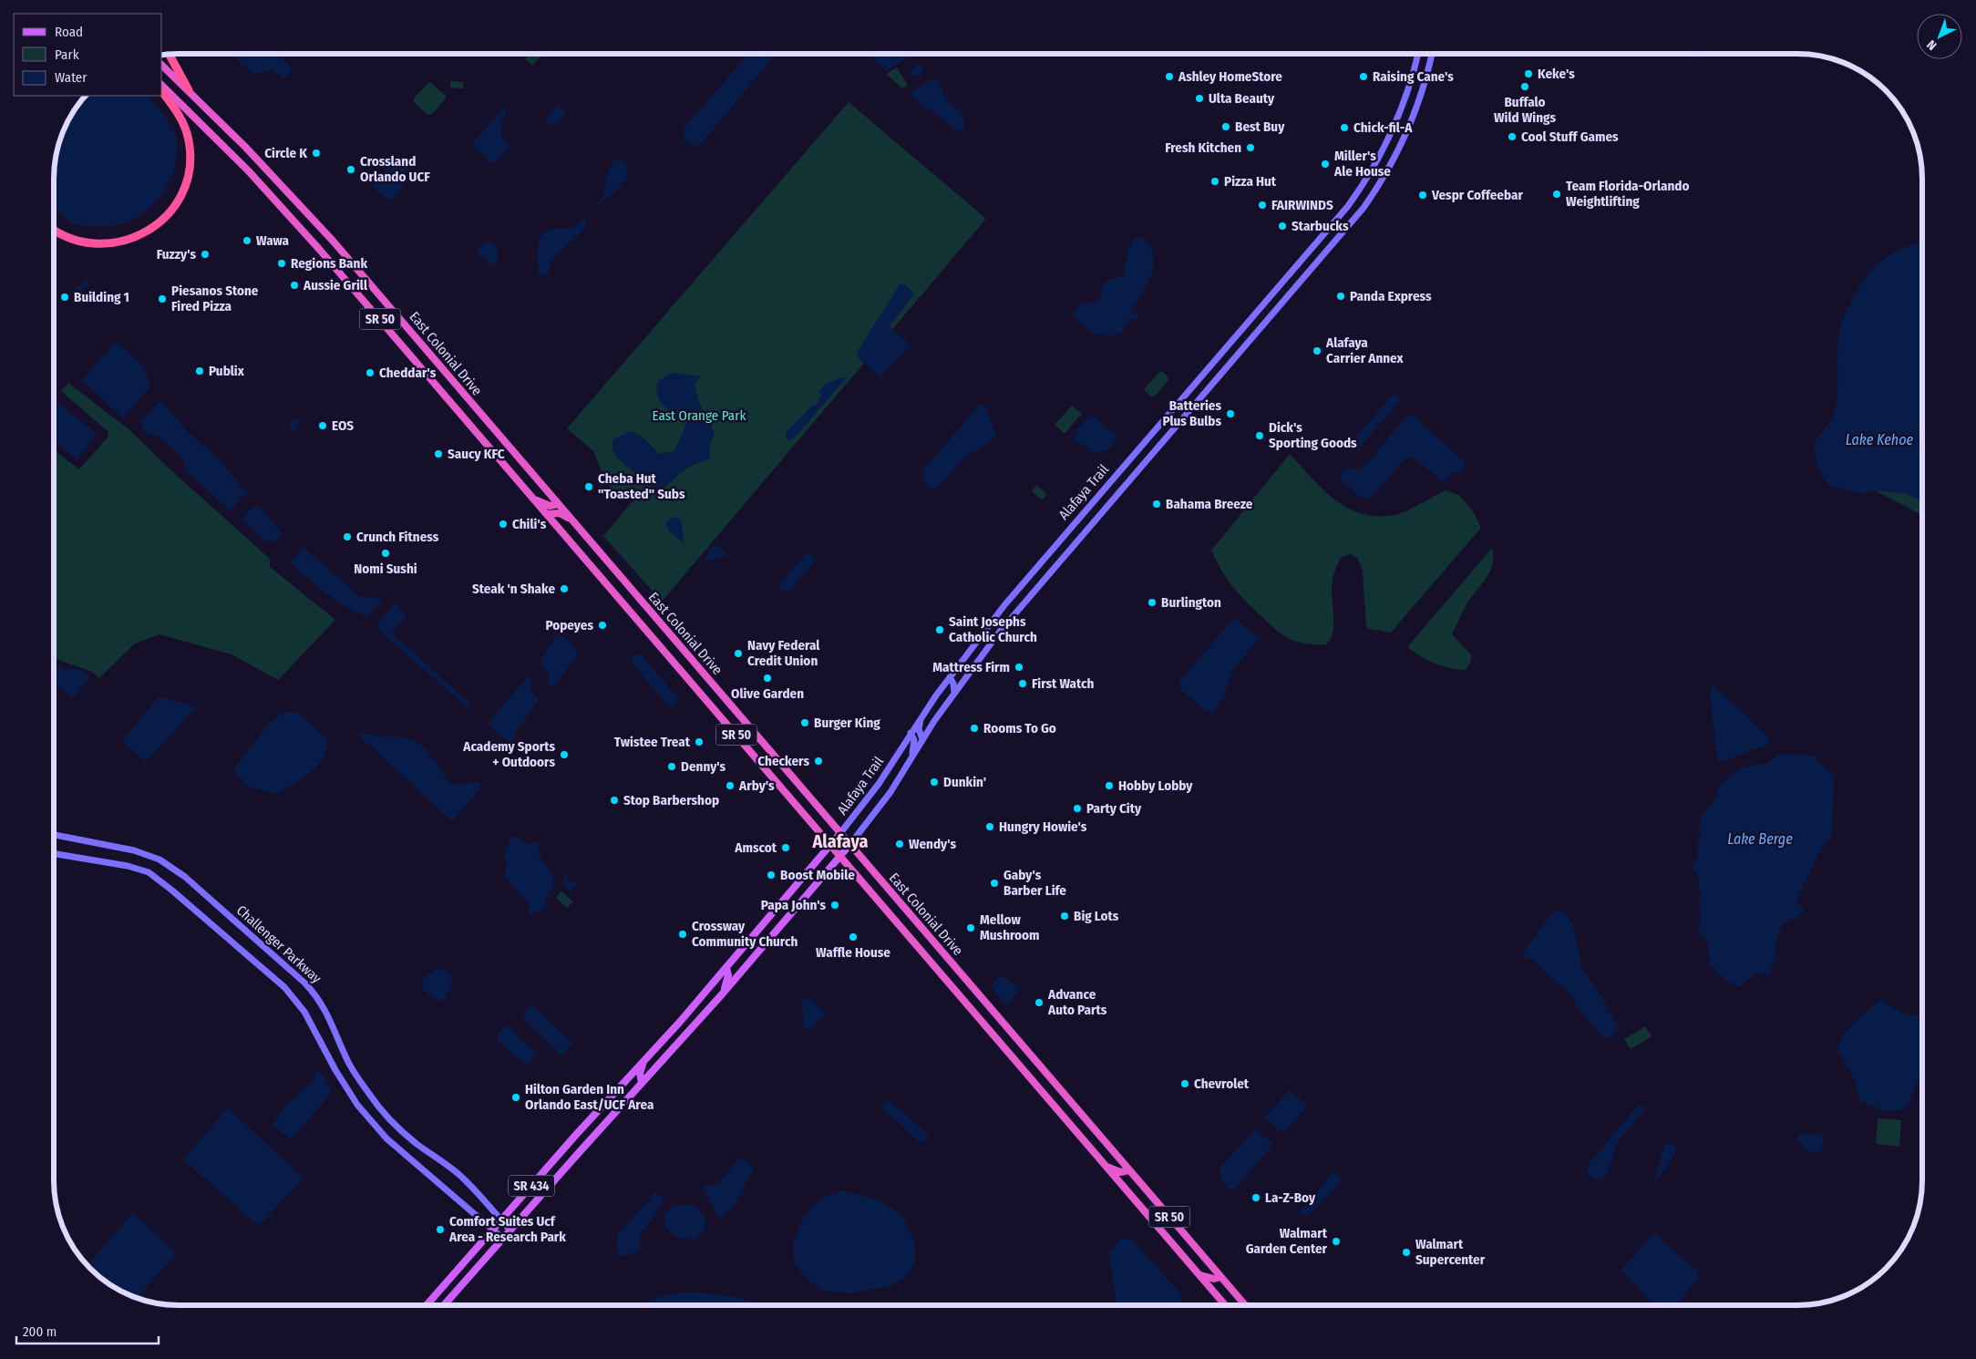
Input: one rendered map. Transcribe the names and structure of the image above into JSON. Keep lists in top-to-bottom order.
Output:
{
  "streets": {
    "highway": ["SR 50", "East Colonial Drive"],
    "main road": ["Alafaya Trail", "Challenger Parkway", "SR 434"]
  },
  "crossings": [
    ["East Colonial Drive", "Alafaya Trail"],
    ["Alafaya Trail", "Challenger Parkway"]
  ],
  "districts": ["Alafaya"],
  "water": ["Lake Kehoe", "Lake Berge"],
  "parks": ["East Orange Park"],
  "places": [
    "Keke's",
    "Ashley HomeStore",
    "Raising Cane's",
    "Buffalo Wild Wings",
    "Ulta Beauty",
    "Best Buy",
    "Chick-fil-A",
    "Cool Stuff Games",
    "Fresh Kitchen",
    "Circle K",
    "Miller's Ale House",
    "Crossland Orlando UCF",
    "Pizza Hut",
    "Team Florida-Orlando Weightlifting",
    "Vespr Coffeebar",
    "FAIRWINDS",
    "Starbucks",
    "Wawa",
    "Fuzzy's",
    "Regions Bank",
    "Aussie Grill",
    "Panda Express",
    "Building 1",
    "Piesanos Stone Fired Pizza",
    "Alafaya Carrier Annex",
    "Publix",
    "Cheddar's",
    "Batteries Plus Bulbs",
    "EOS",
    "Dick's Sporting Goods",
    "Saucy KFC",
    "Cheba Hut \"Toasted\" Subs",
    "Bahama Breeze",
    "Chili's",
    "Crunch Fitness",
    "Nomi Sushi",
    "Steak 'n Shake",
    "Burlington",
    "Popeyes",
    "Saint Josephs Catholic Church",
    "Navy Federal Credit Union",
    "Mattress Firm",
    "Olive Garden",
    "First Watch",
    "Burger King",
    "Rooms To Go",
    "Twistee Treat",
    "Academy Sports + Outdoors",
    "Checkers",
    "Denny's",
    "Dunkin'",
    "Arby's",
    "Hobby Lobby",
    "Stop Barbershop",
    "Party City",
    "Hungry Howie's",
    "Wendy's",
    "Amscot",
    "Boost Mobile",
    "Gaby's Barber Life",
    "Papa John's",
    "Big Lots",
    "Mellow Mushroom",
    "Crossway Community Church",
    "Waffle House",
    "Advance Auto Parts",
    "Chevrolet",
    "Hilton Garden Inn Orlando East/UCF Area",
    "La-Z-Boy",
    "Comfort Suites Ucf Area - Research Park",
    "Walmart Garden Center",
    "Walmart Supercenter"
  ],
  "legend": ["Road", "Park", "Water"],
  "scale_bar": "200 m",
  "north": "bottom left"
}
